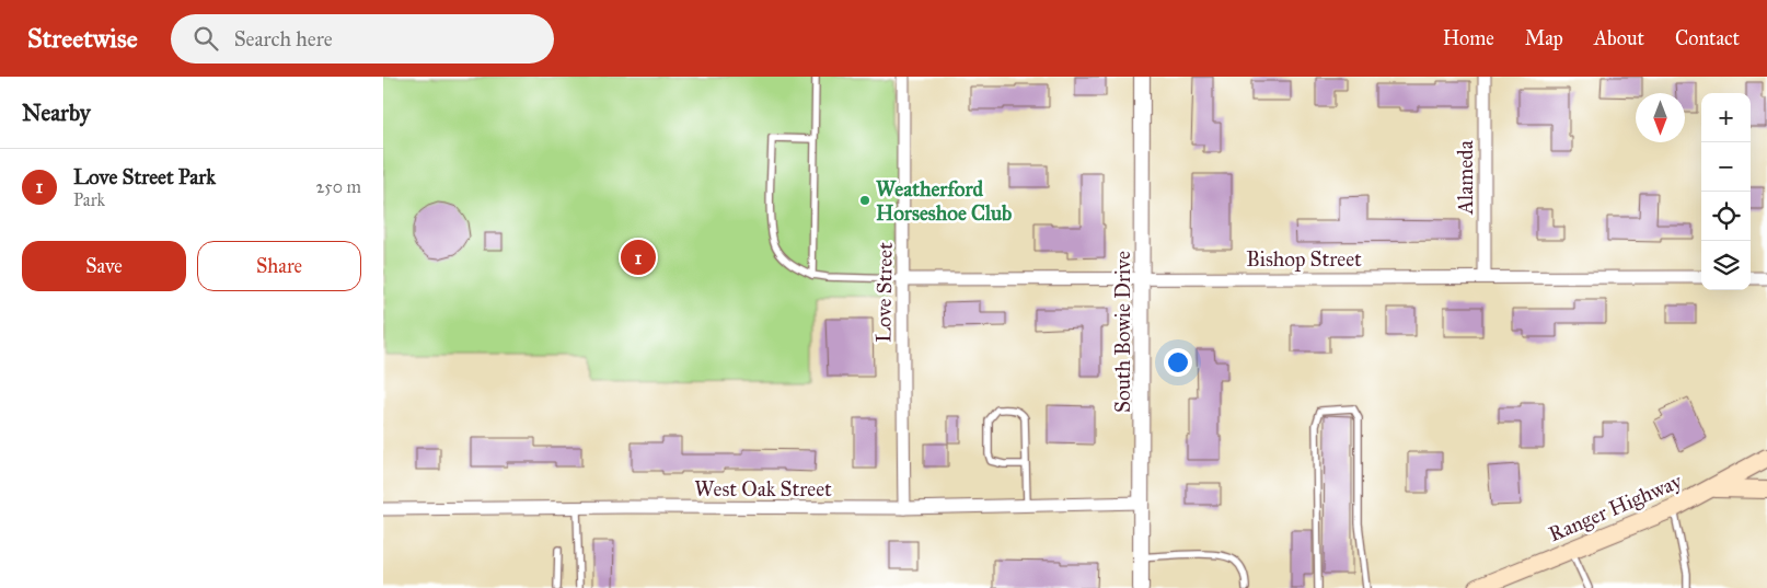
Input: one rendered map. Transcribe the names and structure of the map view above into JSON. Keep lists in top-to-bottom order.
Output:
{
  "streets": {
    "main road": ["Ranger Highway"],
    "street": [
      "Alameda",
      "Bishop Street",
      "Love Street",
      "South Bowie Drive",
      "West Oak Street"
    ]
  },
  "crossings": [
    ["Alameda", "Bishop Street"],
    ["Bishop Street", "Love Street"],
    ["Bishop Street", "South Bowie Drive"],
    ["Love Street", "West Oak Street"],
    ["South Bowie Drive", "West Oak Street"]
  ],
  "places": ["Weatherford Horseshoe Club"],
  "north": "bottom",
  "page": {
    "header": "Streetwise",
    "search": "Search here",
    "nav": [
      "Home",
      "Map",
      "About",
      "Contact"
    ],
    "heading": "Nearby",
    "map_buttons": ["+", "−"],
    "list": [
      {
        "mark": "1",
        "name": "Love Street Park",
        "note": "Park",
        "value": "250 m"
      }
    ],
    "buttons": ["Save", "Share"],
    "pins": "1"
  }
}
